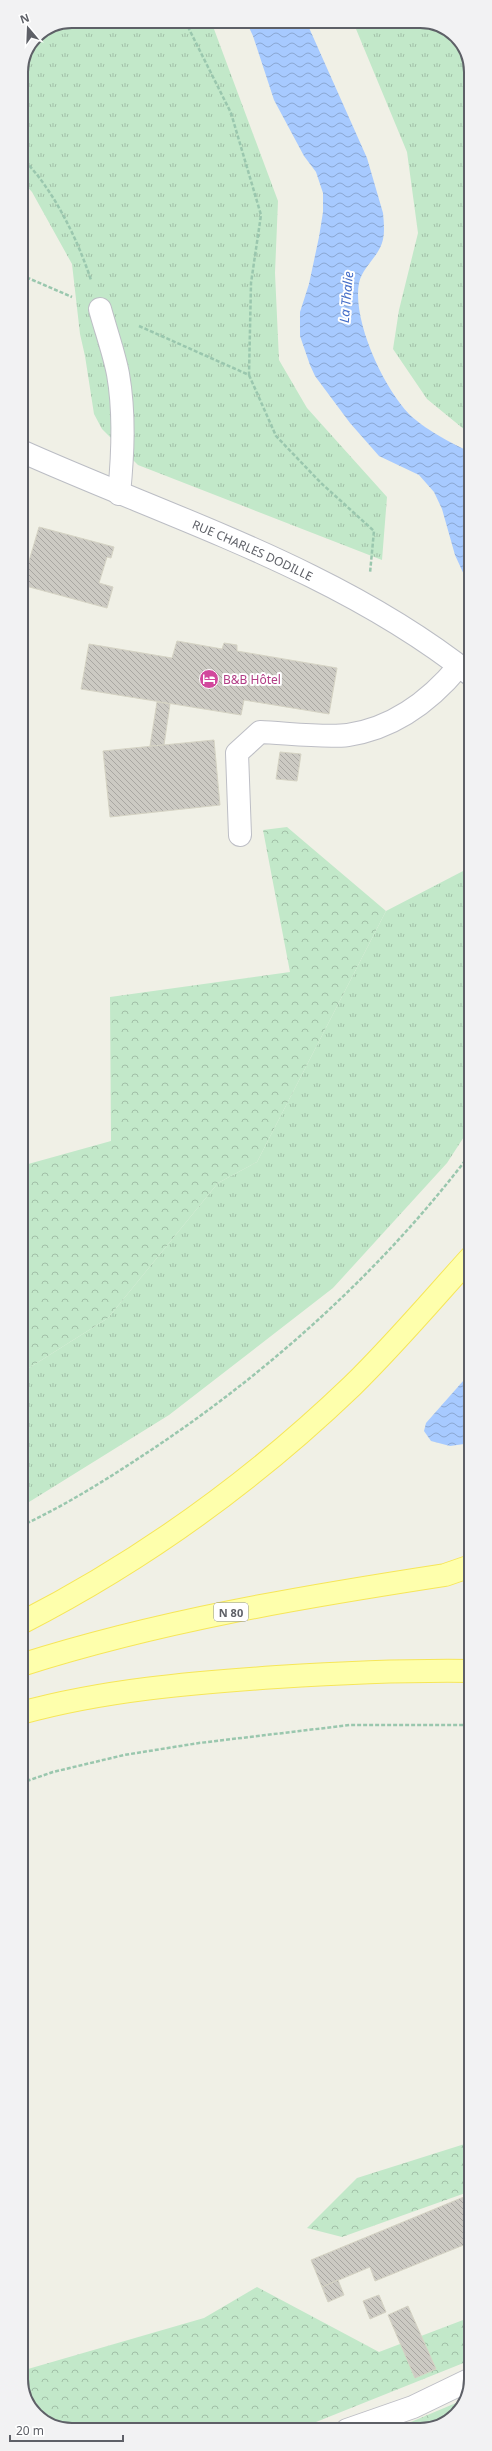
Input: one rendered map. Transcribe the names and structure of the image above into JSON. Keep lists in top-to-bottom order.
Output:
{
  "streets": {
    "main road": ["RUE CHARLES DODILLE", "N 80"]
  },
  "water": ["La Thalie"],
  "places": {
    "hotel": ["B&B Hôtel"]
  },
  "scale_bar": "20 m",
  "north": "top"
}
